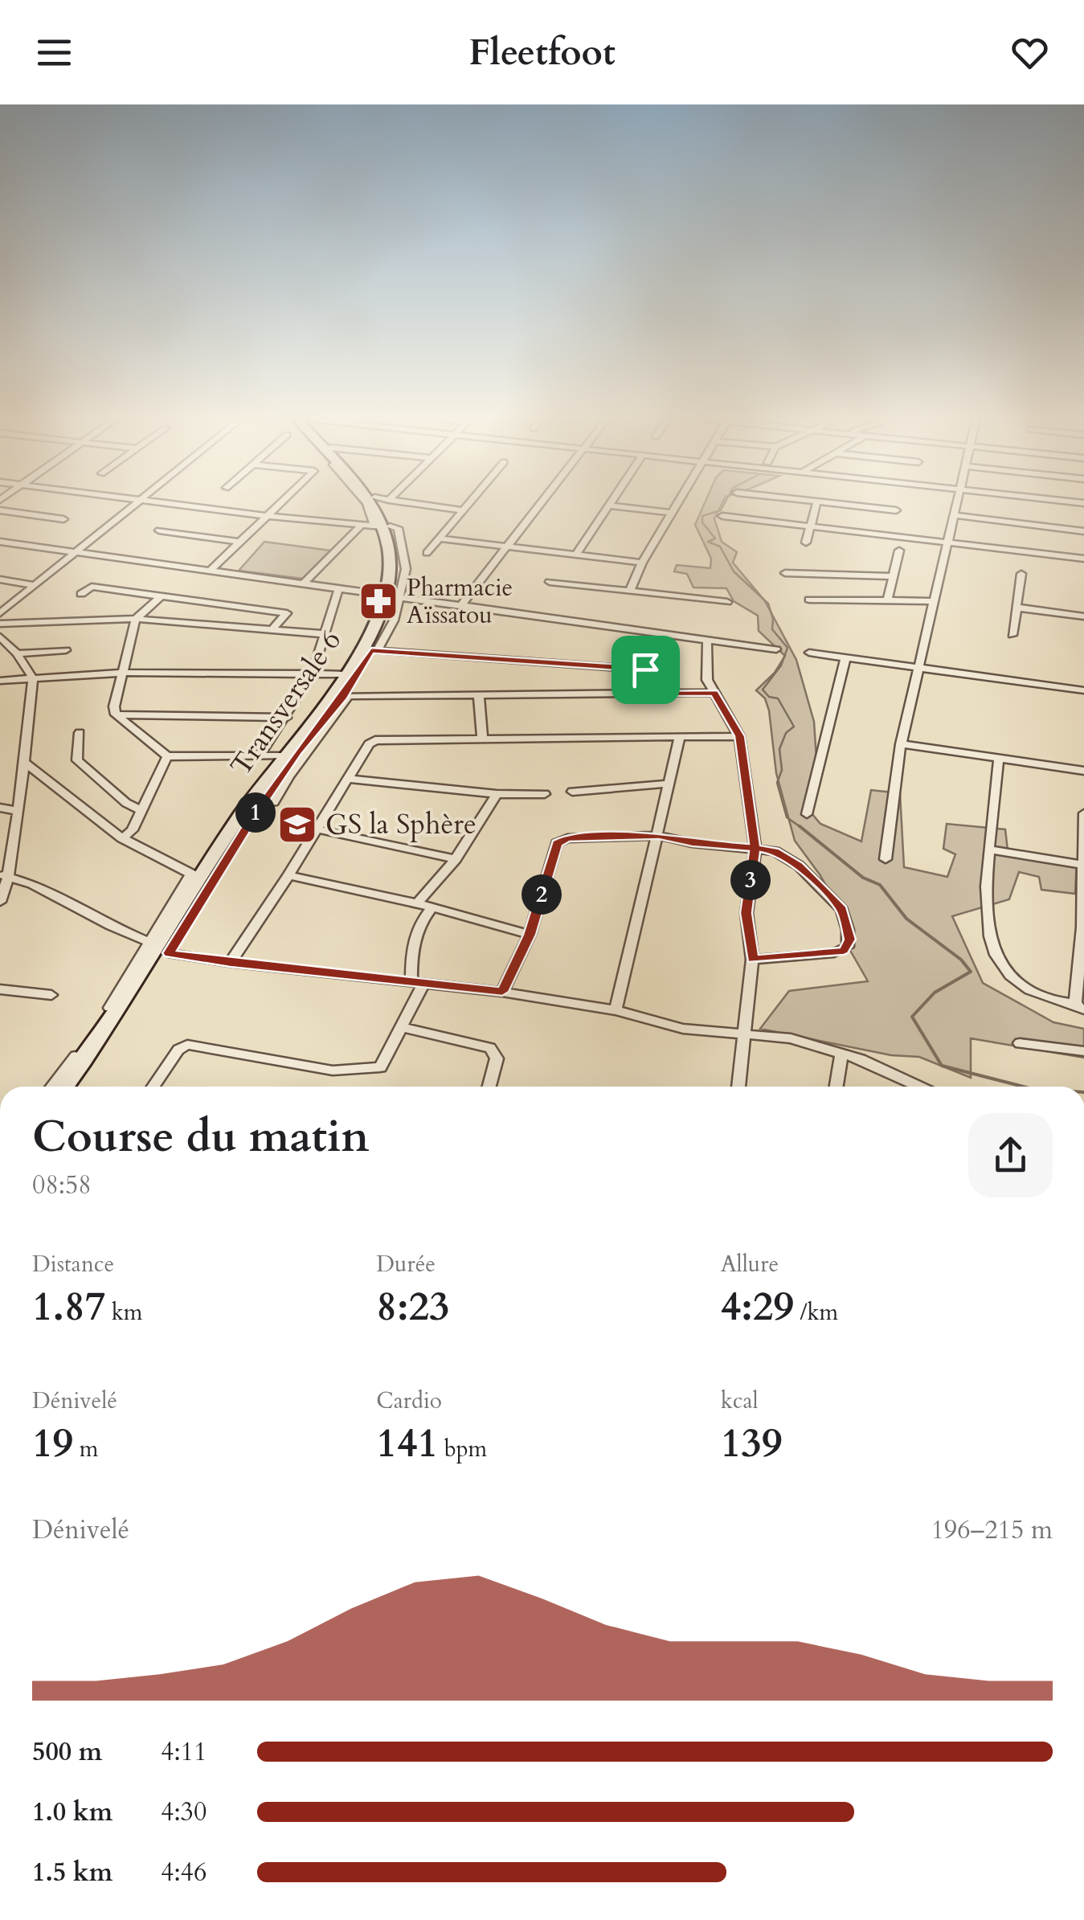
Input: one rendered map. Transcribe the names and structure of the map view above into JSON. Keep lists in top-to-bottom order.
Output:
{
  "streets": {
    "main road": ["Transversale 6"]
  },
  "places": {
    "pharmacy": ["Pharmacie Aïssatou"],
    "school or university": ["GS la Sphère"]
  },
  "page": {
    "header": "Fleetfoot",
    "pins": ["1", "3", "2"],
    "heading": ["Course du matin", "08:58"],
    "stats": [
      ["Distance", "1.87 km"],
      ["Durée", "8:23"],
      ["Allure", "4:29 /km"],
      ["Dénivelé", "19 m"],
      ["Cardio", "141 bpm"],
      ["kcal", "139"]
    ],
    "chart": ["Dénivelé", "196–215 m"],
    "list": [
      {
        "name": "500 m",
        "note": "4:11"
      },
      {
        "name": "1.0 km",
        "note": "4:30"
      },
      {
        "name": "1.5 km",
        "note": "4:46"
      }
    ]
  }
}
